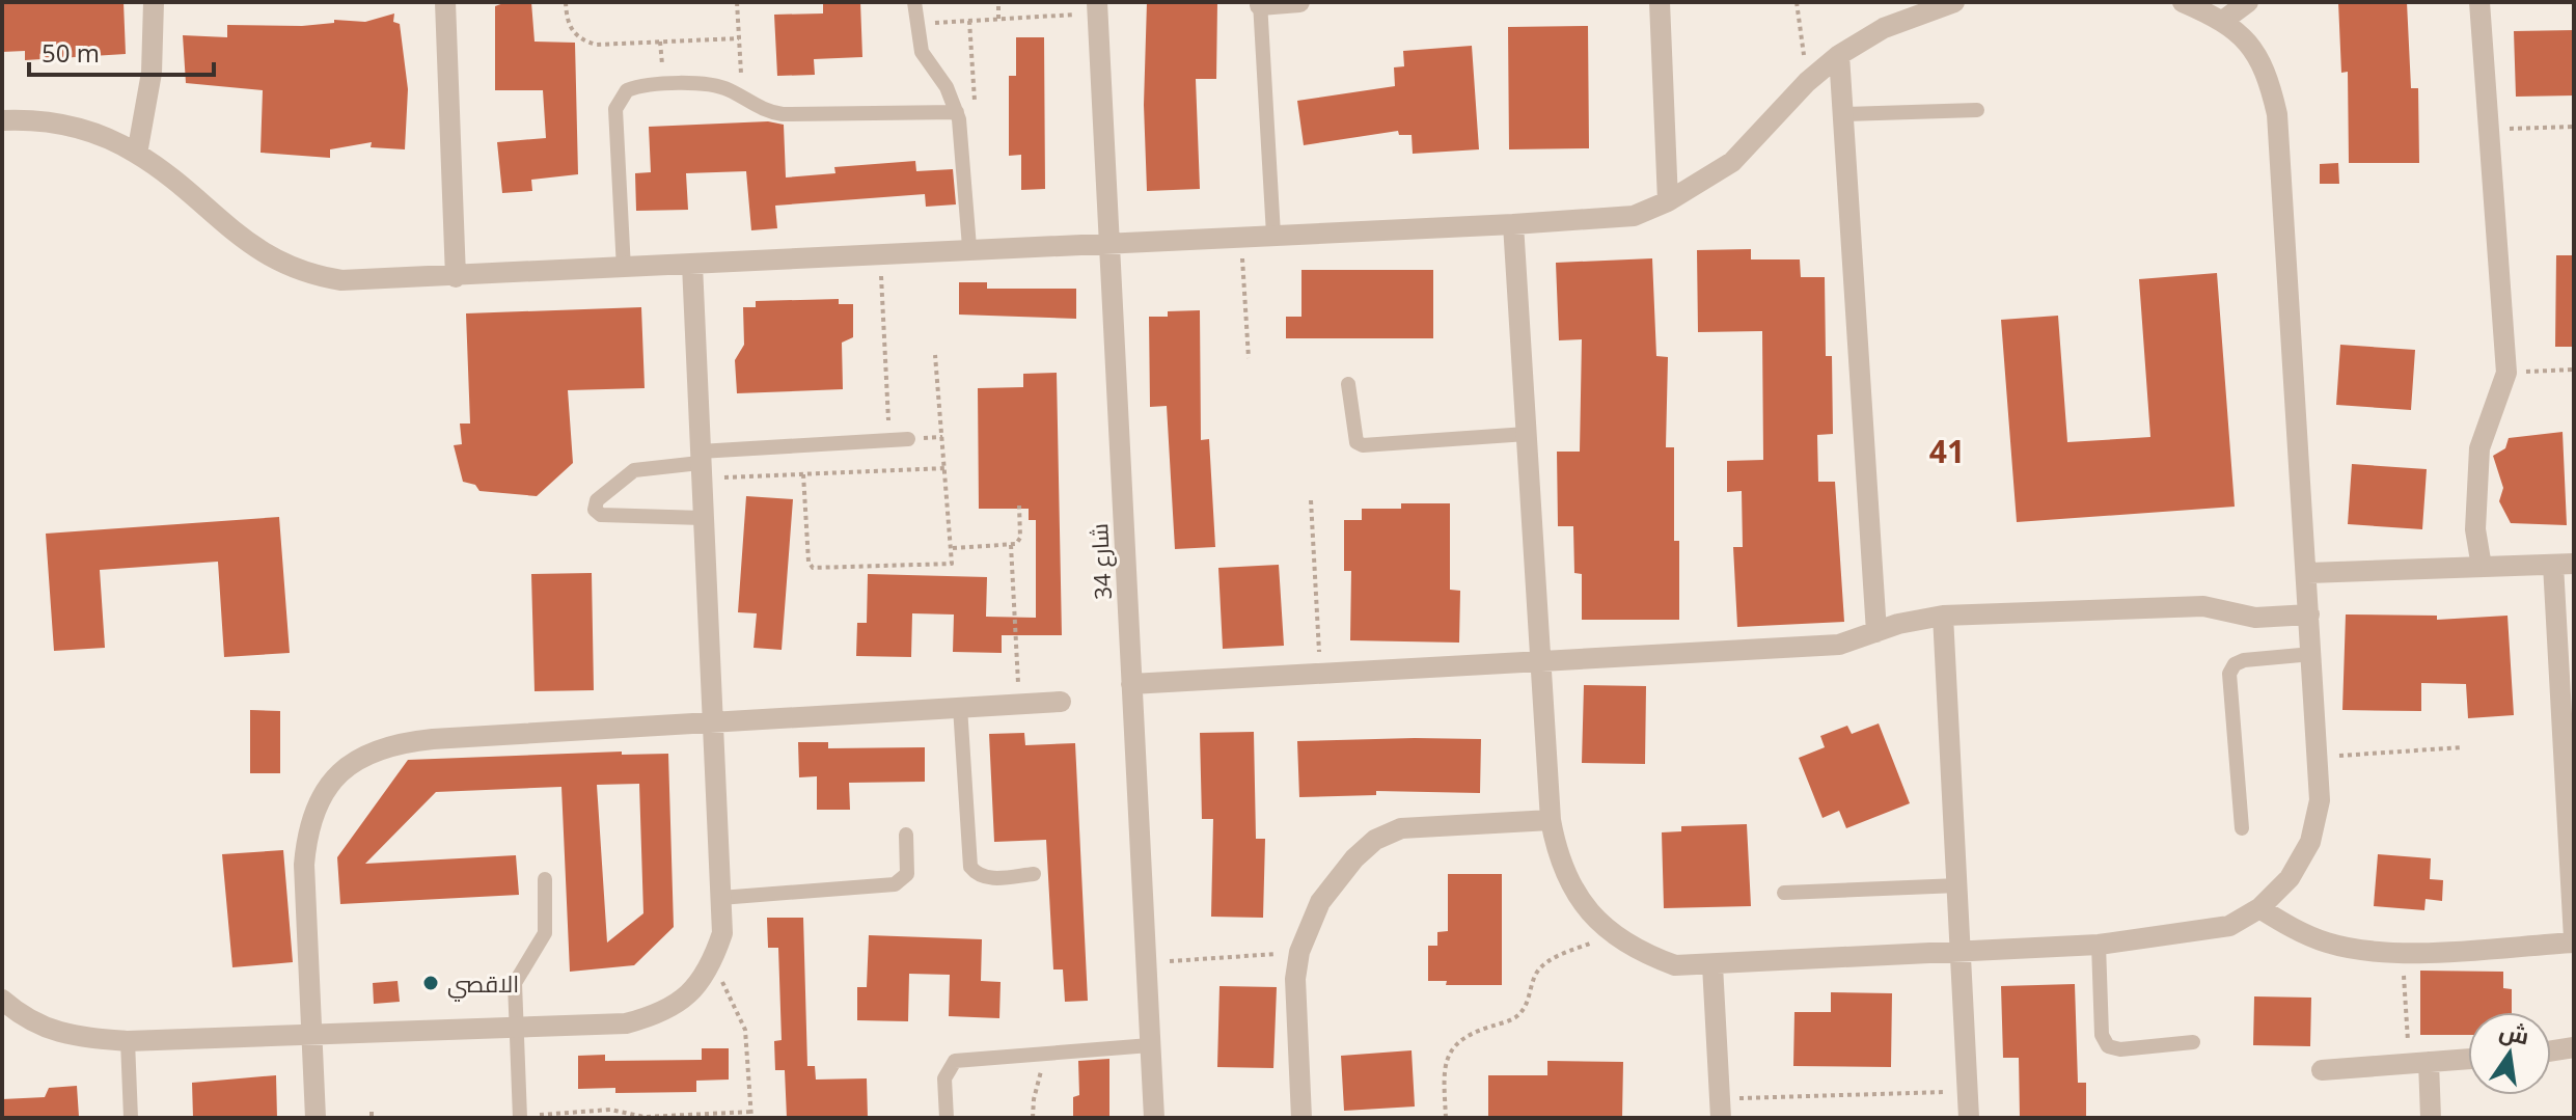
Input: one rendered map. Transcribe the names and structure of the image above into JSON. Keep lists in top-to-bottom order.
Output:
{
  "streets": {
    "street": ["شارع 34"]
  },
  "districts": ["41"],
  "places": ["الاقصي"],
  "scale_bar": "50 m",
  "north": "top"
}
